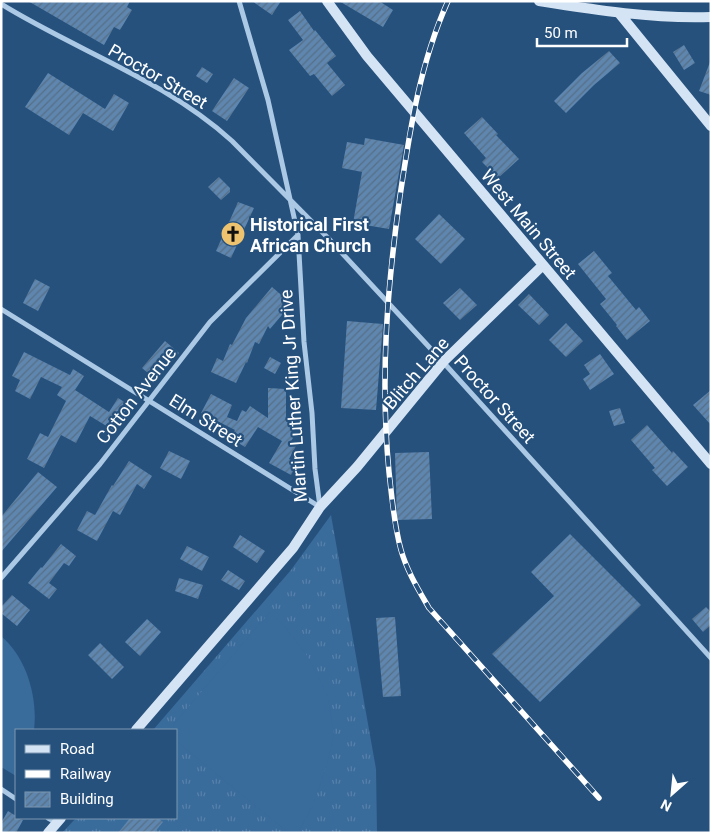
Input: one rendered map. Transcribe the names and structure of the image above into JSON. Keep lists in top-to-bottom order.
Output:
{
  "streets": {
    "street": [
      "Proctor Street",
      "West Main Street",
      "Blitch Lane",
      "Cotton Avenue",
      "Martin Luther King Jr Drive",
      "Elm Street"
    ]
  },
  "crossings": [
    ["Proctor Street", "Blitch Lane"],
    ["Proctor Street", "Martin Luther King Jr Drive"],
    ["West Main Street", "Blitch Lane"],
    ["Blitch Lane", "Martin Luther King Jr Drive"],
    ["Blitch Lane", "Elm Street"],
    ["Cotton Avenue", "Martin Luther King Jr Drive"],
    ["Cotton Avenue", "Elm Street"],
    ["Martin Luther King Jr Drive", "Elm Street"]
  ],
  "places": {
    "church": ["Historical First African Church"]
  },
  "legend": ["Road", "Railway", "Building"],
  "scale_bar": "50 m",
  "north": "bottom left"
}
